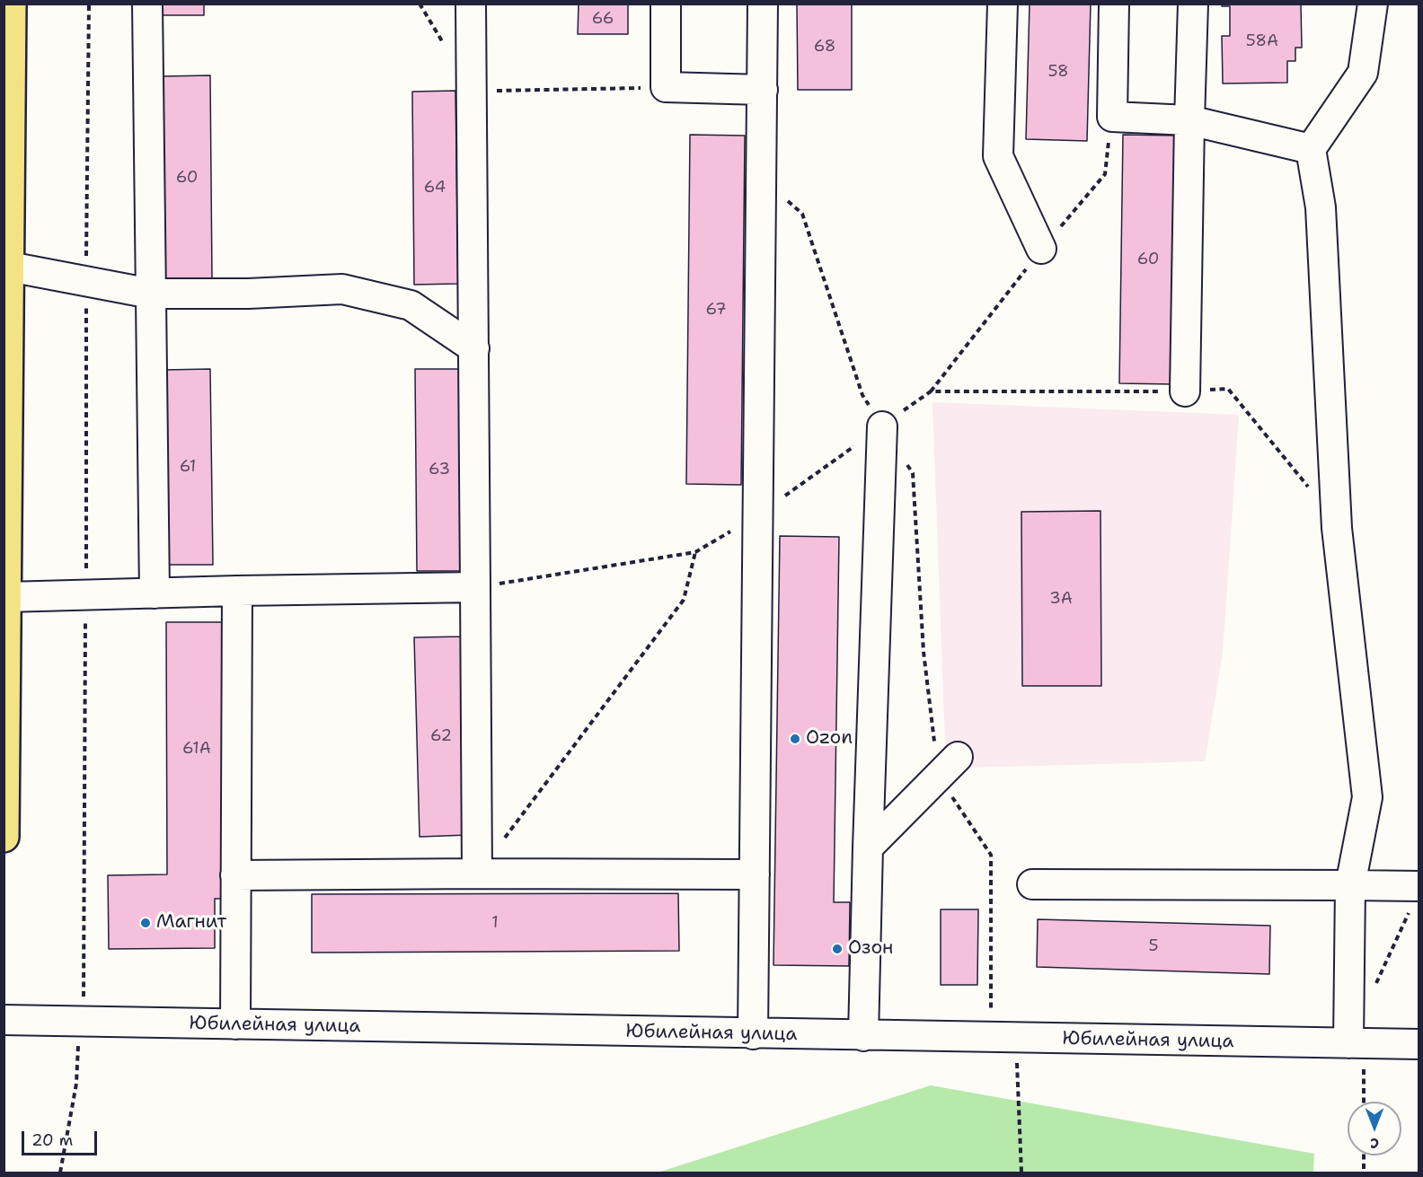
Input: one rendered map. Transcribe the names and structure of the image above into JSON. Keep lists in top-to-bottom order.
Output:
{
  "streets": {
    "street": ["Юбилейная улица"]
  },
  "places": ["Ozon", "Магнит", "Озон"],
  "house_numbers": [
    "66",
    "58А",
    "68",
    "58",
    "60",
    "64",
    "60",
    "67",
    "61",
    "63",
    "3А",
    "62",
    "61А",
    "1",
    "5"
  ],
  "scale_bar": "20 m",
  "north": "bottom"
}
